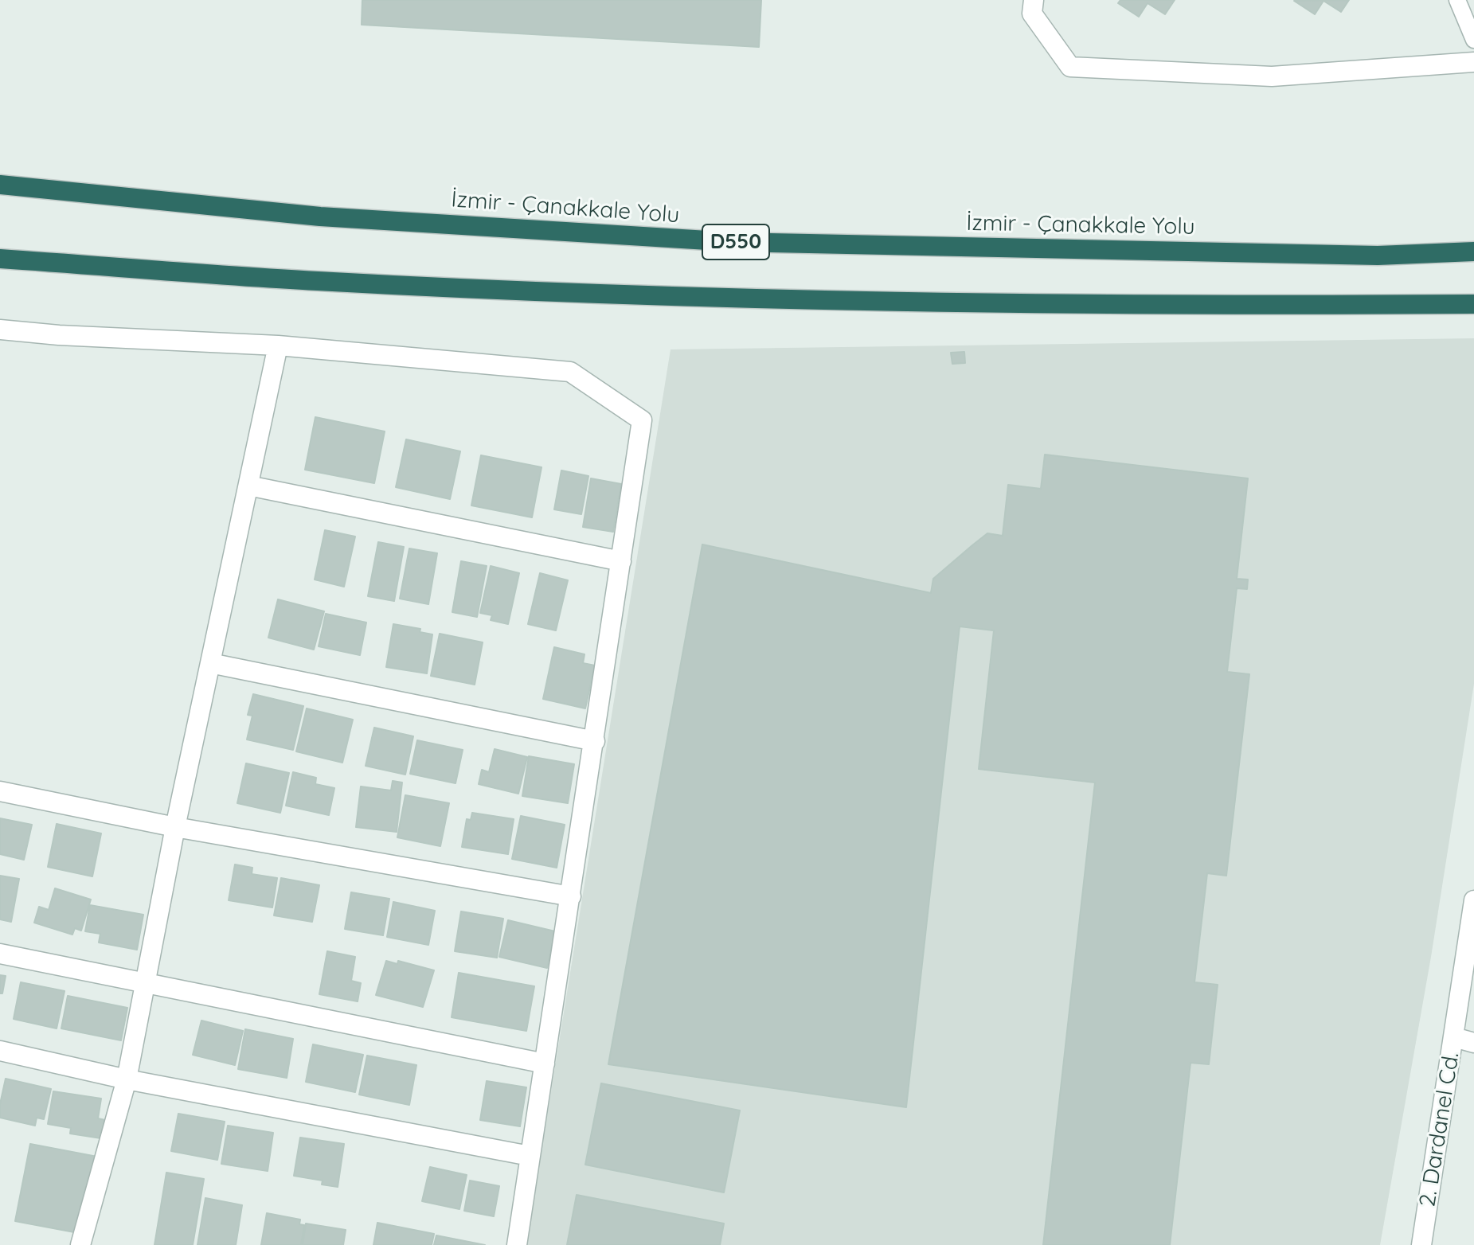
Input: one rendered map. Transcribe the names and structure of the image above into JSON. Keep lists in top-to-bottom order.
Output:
{
  "streets": {
    "highway": ["İzmir - Çanakkale Yolu", "D550"],
    "street": ["2. Dardanel Cd."]
  }
}
